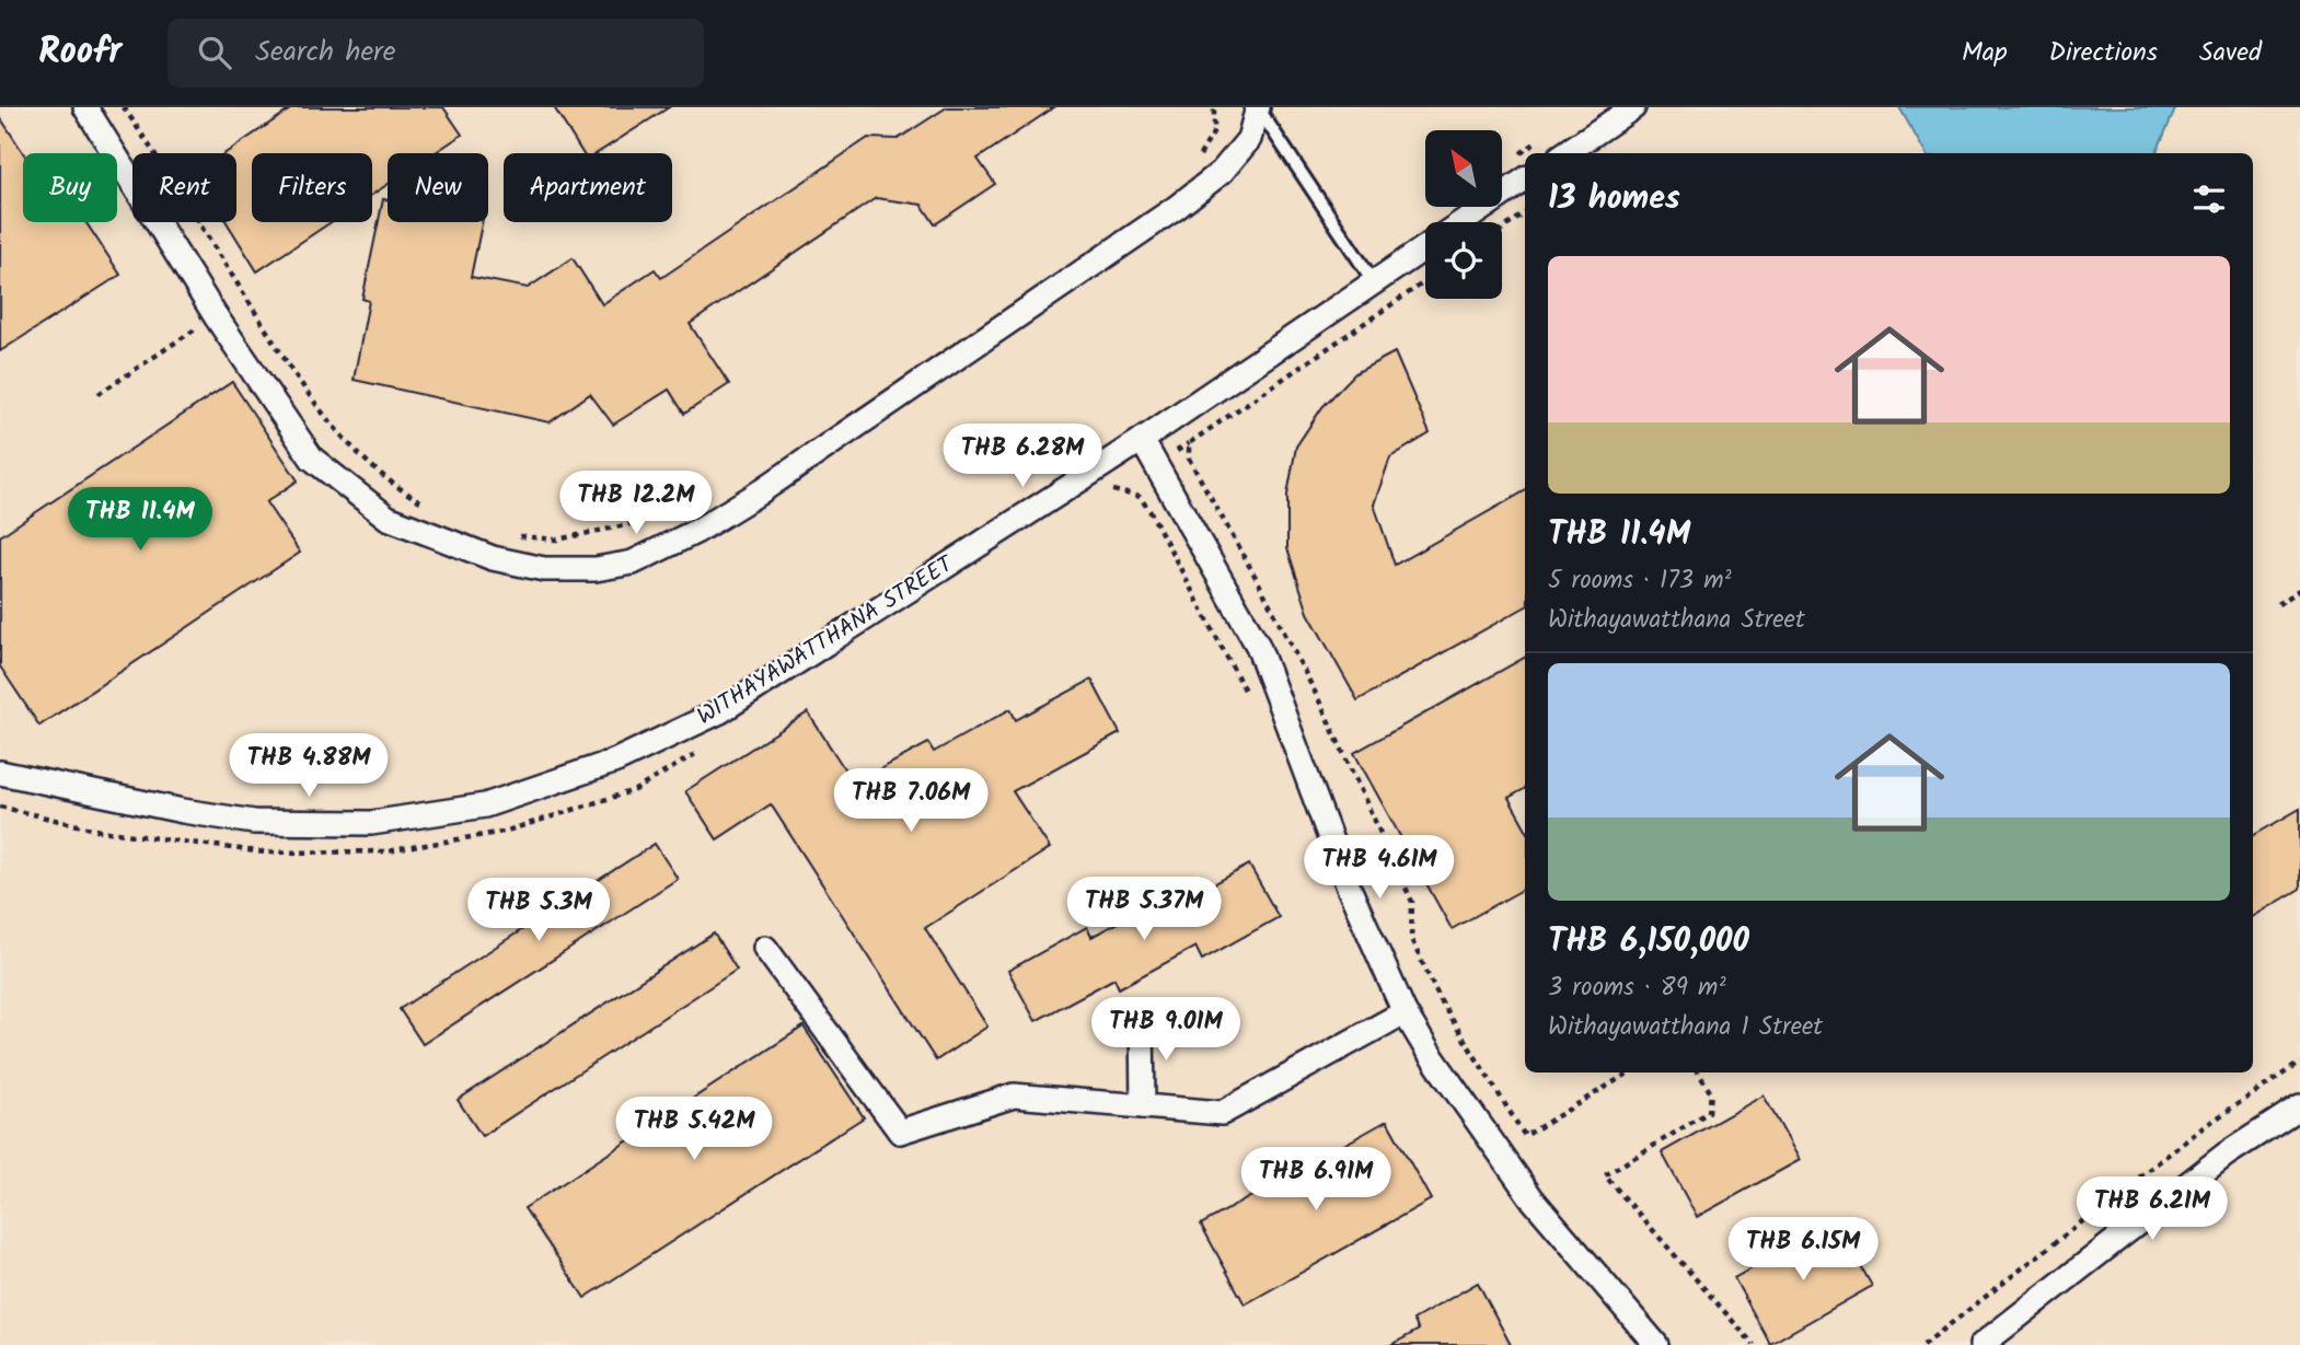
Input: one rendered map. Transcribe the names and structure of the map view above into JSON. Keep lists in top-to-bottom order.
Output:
{
  "streets": {
    "street": ["WITHAYAWATTHANA STREET"]
  },
  "north": "top left",
  "page": {
    "header": "Roofr",
    "search": "Search here",
    "nav": ["Map", "Directions", "Saved"],
    "chip": [
      "Buy",
      "Rent",
      "Filters",
      "New",
      "Apartment"
    ],
    "heading": "13 homes",
    "list": [
      {
        "name": "THB 11.4M",
        "note": "5 rooms · 173 m² · Withayawatthana Street"
      },
      {
        "name": "THB 6,150,000",
        "note": "3 rooms · 89 m² · Withayawatthana 1 Street"
      }
    ],
    "price": [
      "THB 6.28M",
      "THB 12.2M",
      "THB 11.4M",
      "THB 4.88M",
      "THB 7.06M",
      "THB 4.61M",
      "THB 5.37M",
      "THB 5.3M",
      "THB 9.01M",
      "THB 5.42M",
      "THB 6.91M",
      "THB 6.21M",
      "THB 6.15M"
    ]
  }
}
